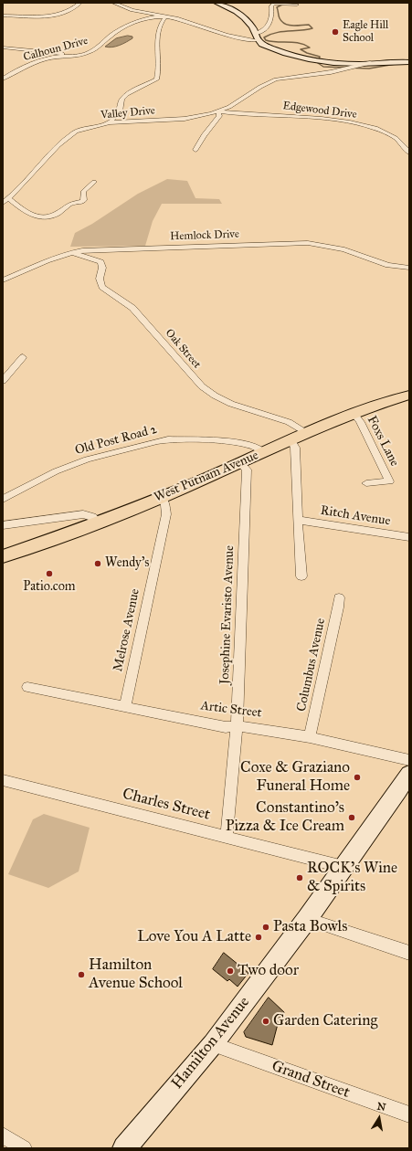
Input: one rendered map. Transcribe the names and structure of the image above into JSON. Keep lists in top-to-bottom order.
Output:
{
  "streets": {
    "main road": ["West Putnam Avenue", "Hamilton Avenue"],
    "street": [
      "Calhoun Drive",
      "Edgewood Drive",
      "Valley Drive",
      "Hemlock Drive",
      "Oak Street",
      "Old Post Road 2",
      "Foxs Lane",
      "Ritch Avenue",
      "Josephine Evaristo Avenue",
      "Melrose Avenue",
      "Columbus Avenue",
      "Artic Street",
      "Charles Street",
      "Grand Street"
    ]
  },
  "crossings": [
    ["Edgewood Drive", "Valley Drive"],
    ["Hemlock Drive", "Oak Street"],
    ["Oak Street", "West Putnam Avenue"],
    ["Old Post Road 2", "West Putnam Avenue"],
    ["Foxs Lane", "West Putnam Avenue"],
    ["West Putnam Avenue", "Josephine Evaristo Avenue"],
    ["West Putnam Avenue", "Melrose Avenue"],
    ["Josephine Evaristo Avenue", "Artic Street"],
    ["Josephine Evaristo Avenue", "Charles Street"],
    ["Melrose Avenue", "Artic Street"],
    ["Columbus Avenue", "Artic Street"],
    ["Charles Street", "Hamilton Avenue"],
    ["Hamilton Avenue", "Grand Street"]
  ],
  "places": [
    "Eagle Hill School",
    "Wendy's",
    "Patio.com",
    "Coxe & Graziano Funeral Home",
    "Constantino's Pizza & Ice Cream",
    "ROCK's Wine & Spirits",
    "Pasta Bowls",
    "Love You A Latte",
    "Two door",
    "Hamilton Avenue School",
    "Garden Catering"
  ],
  "north": "top"
}
